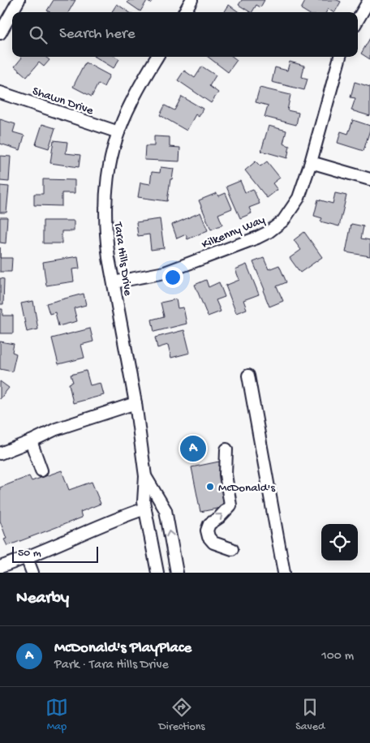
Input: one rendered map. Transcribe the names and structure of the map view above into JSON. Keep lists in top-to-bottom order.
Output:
{
  "streets": {
    "street": ["Shawn Drive", "Kilkenny Way", "Tara Hills Drive"]
  },
  "crossings": [
    ["Shawn Drive", "Tara Hills Drive"],
    ["Kilkenny Way", "Tara Hills Drive"]
  ],
  "places": ["McDonald's"],
  "scale_bar": "50 m",
  "page": {
    "search": "Search here",
    "pins": "A",
    "scale": "50 m",
    "heading": "Nearby",
    "list": [
      {
        "mark": "A",
        "name": "McDonald's PlayPlace",
        "note": "Park · Tara Hills Drive",
        "value": "100 m"
      }
    ],
    "nav": ["Map", "Directions", "Saved"]
  }
}
